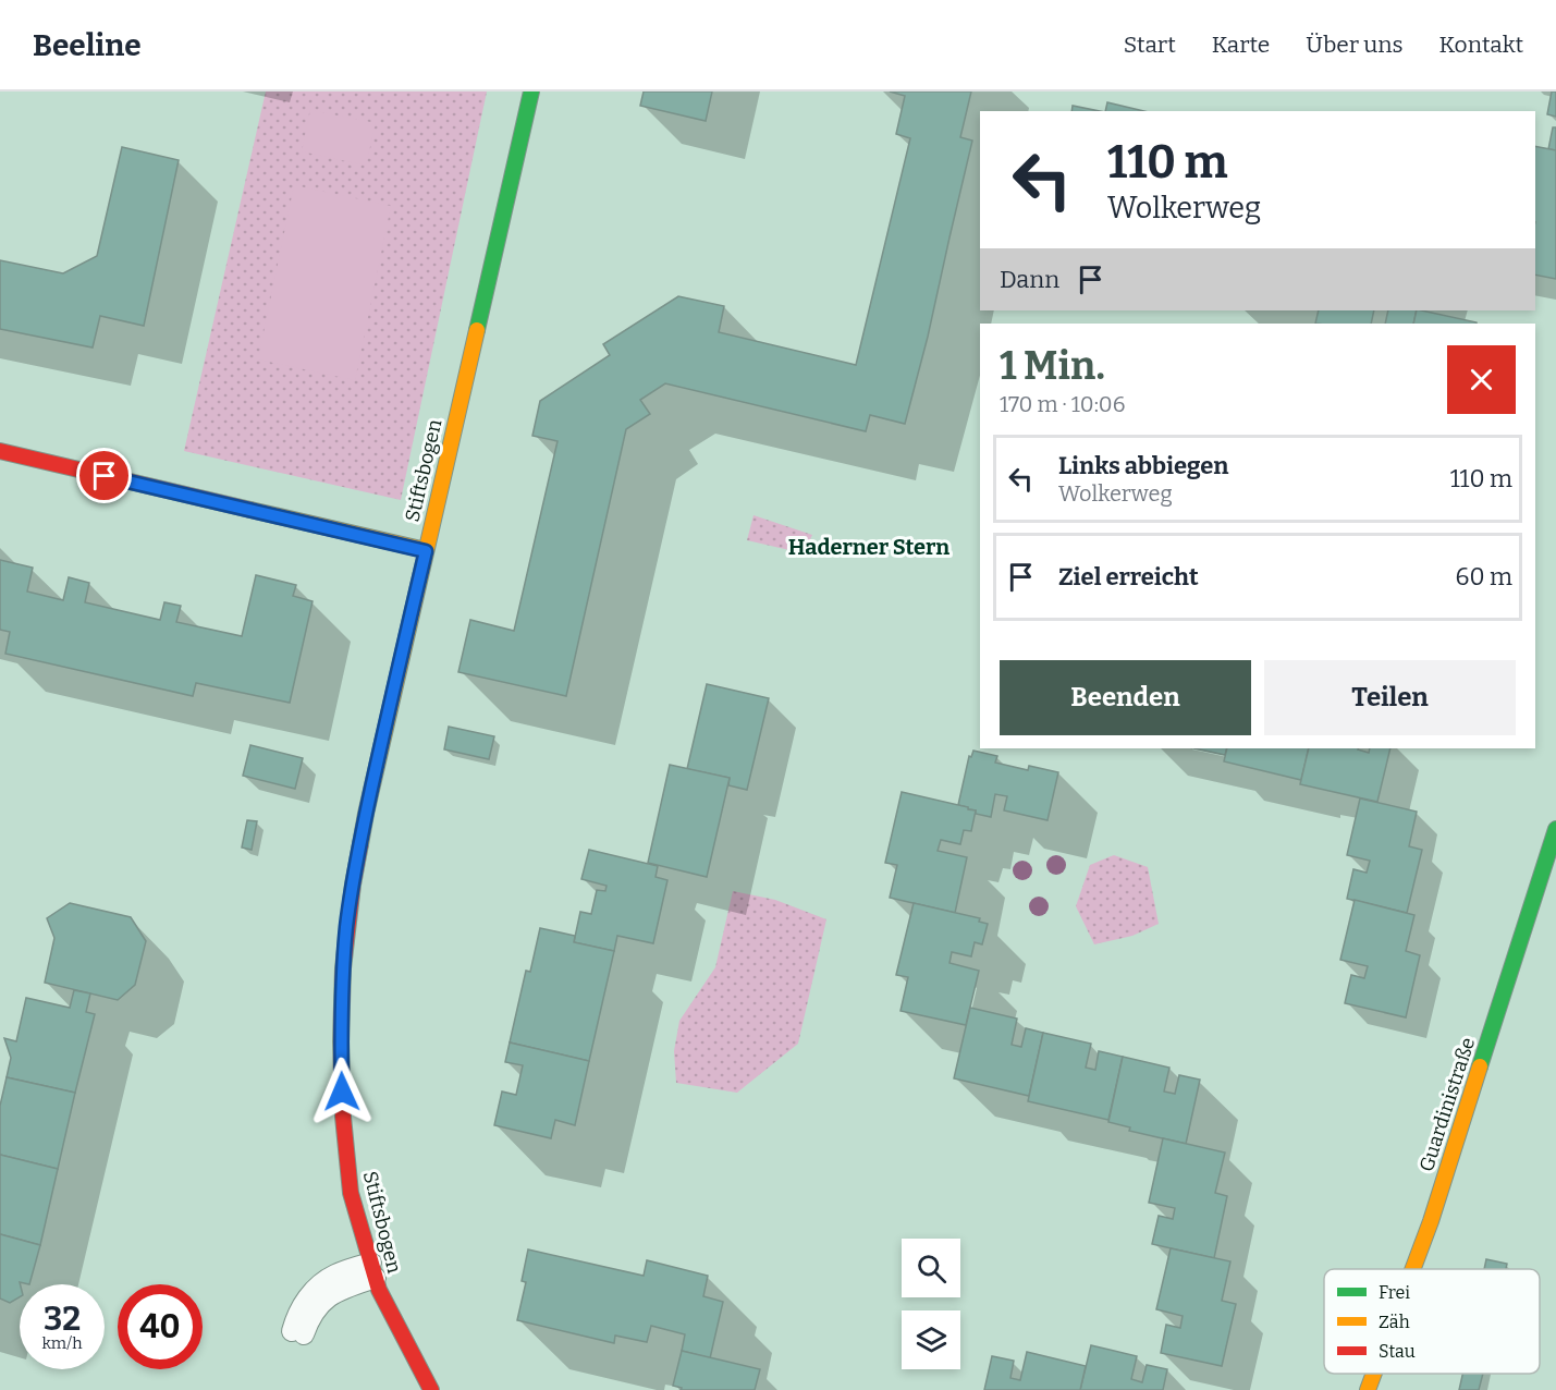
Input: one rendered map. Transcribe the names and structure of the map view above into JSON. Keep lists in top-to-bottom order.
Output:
{
  "streets": {
    "street": ["Stiftsbogen", "Guardinistraße"]
  },
  "districts": ["Haderner Stern"],
  "legend": ["Frei", "Zäh", "Stau"],
  "page": {
    "header": "Beeline",
    "nav": [
      "Start",
      "Karte",
      "Über uns",
      "Kontakt"
    ],
    "turn": ["110 m", "Wolkerweg"],
    "then": "Dann",
    "heading": ["1 Min.", "170 m · 10:06"],
    "list": [
      {
        "name": "Links abbiegen",
        "note": "Wolkerweg",
        "value": "110 m"
      },
      {
        "name": "Ziel erreicht",
        "value": "60 m"
      }
    ],
    "buttons": ["Beenden", "Teilen"],
    "speed": "32 km/h",
    "limit": "40"
  }
}
